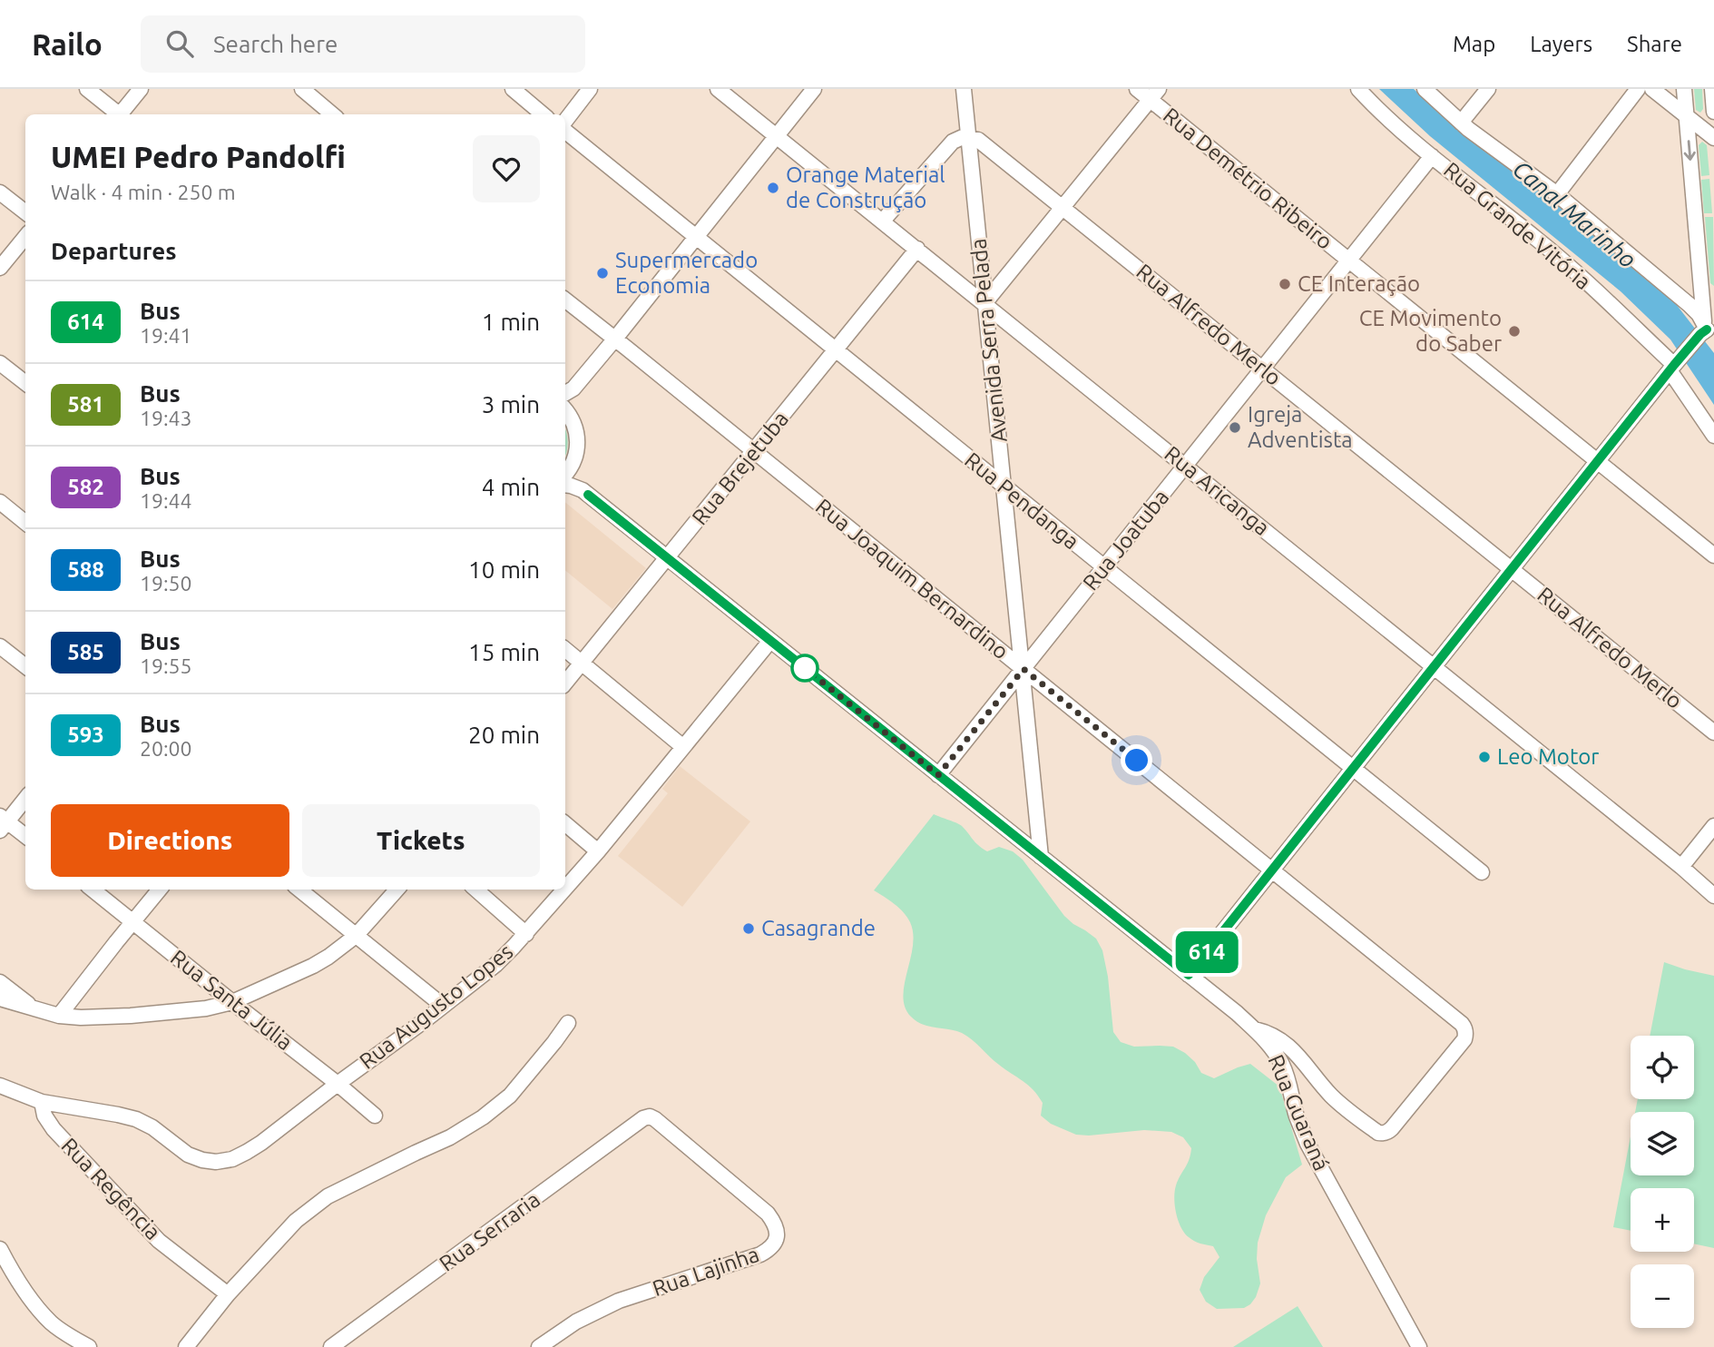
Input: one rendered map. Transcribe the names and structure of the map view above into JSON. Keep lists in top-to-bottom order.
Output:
{
  "streets": {
    "street": [
      "Rua Demétrio Ribeiro",
      "Rua Grande Vitória",
      "Rua Alfredo Merlo",
      "Avenida Serra Pelada",
      "Rua Brejetuba",
      "Rua Aricanga",
      "Rua Pendanga",
      "Rua Joatuba",
      "Rua Joaquim Bernardino",
      "Rua Santa Júlia",
      "Rua Augusto Lopes",
      "Rua Guaraná",
      "Rua Regência",
      "Rua Serraria",
      "Rua Lajinha"
    ]
  },
  "crossings": [
    ["Rua Demétrio Ribeiro", "Rua Joatuba"],
    ["Rua Grande Vitória", "Rua Joatuba"],
    ["Rua Alfredo Merlo", "Avenida Serra Pelada"],
    ["Rua Alfredo Merlo", "Rua Joatuba"],
    ["Avenida Serra Pelada", "Rua Aricanga"],
    ["Avenida Serra Pelada", "Rua Pendanga"],
    ["Avenida Serra Pelada", "Rua Joatuba"],
    ["Avenida Serra Pelada", "Rua Joaquim Bernardino"],
    ["Avenida Serra Pelada", "Rua Guaraná"],
    ["Rua Brejetuba", "Rua Aricanga"],
    ["Rua Brejetuba", "Rua Pendanga"],
    ["Rua Brejetuba", "Rua Joaquim Bernardino"],
    ["Rua Brejetuba", "Rua Guaraná"],
    ["Rua Aricanga", "Rua Joatuba"],
    ["Rua Pendanga", "Rua Joatuba"],
    ["Rua Joatuba", "Rua Joaquim Bernardino"],
    ["Rua Joatuba", "Rua Guaraná"],
    ["Rua Joaquim Bernardino", "Rua Guaraná"],
    ["Rua Santa Júlia", "Rua Augusto Lopes"],
    ["Rua Augusto Lopes", "Rua Guaraná"],
    ["Rua Augusto Lopes", "Rua Regência"],
    ["Rua Serraria", "Rua Lajinha"]
  ],
  "water": ["Canal Marinho"],
  "places": [
    "Orange Material de Construção",
    "Supermercado Economia",
    "CE Interação",
    "CE Movimento do Saber",
    "Igreja Adventista",
    "Leo Motor",
    "Casagrande"
  ],
  "lines": ["bus line 614"],
  "page": {
    "header": "Railo",
    "search": "Search here",
    "nav": ["Map", "Layers", "Share"],
    "on_map": "614",
    "heading": [
      ["UMEI Pedro Pandolfi", "Walk · 4 min · 250 m"],
      "Departures"
    ],
    "list": [
      {
        "mark": "614",
        "name": "Bus",
        "note": "19:41",
        "value": "1 min"
      },
      {
        "mark": "581",
        "name": "Bus",
        "note": "19:43",
        "value": "3 min"
      },
      {
        "mark": "582",
        "name": "Bus",
        "note": "19:44",
        "value": "4 min"
      },
      {
        "mark": "588",
        "name": "Bus",
        "note": "19:50",
        "value": "10 min"
      },
      {
        "mark": "585",
        "name": "Bus",
        "note": "19:55",
        "value": "15 min"
      },
      {
        "mark": "593",
        "name": "Bus",
        "note": "20:00",
        "value": "20 min"
      }
    ],
    "buttons": ["Directions", "Tickets"],
    "map_buttons": ["+", "−"]
  }
}
